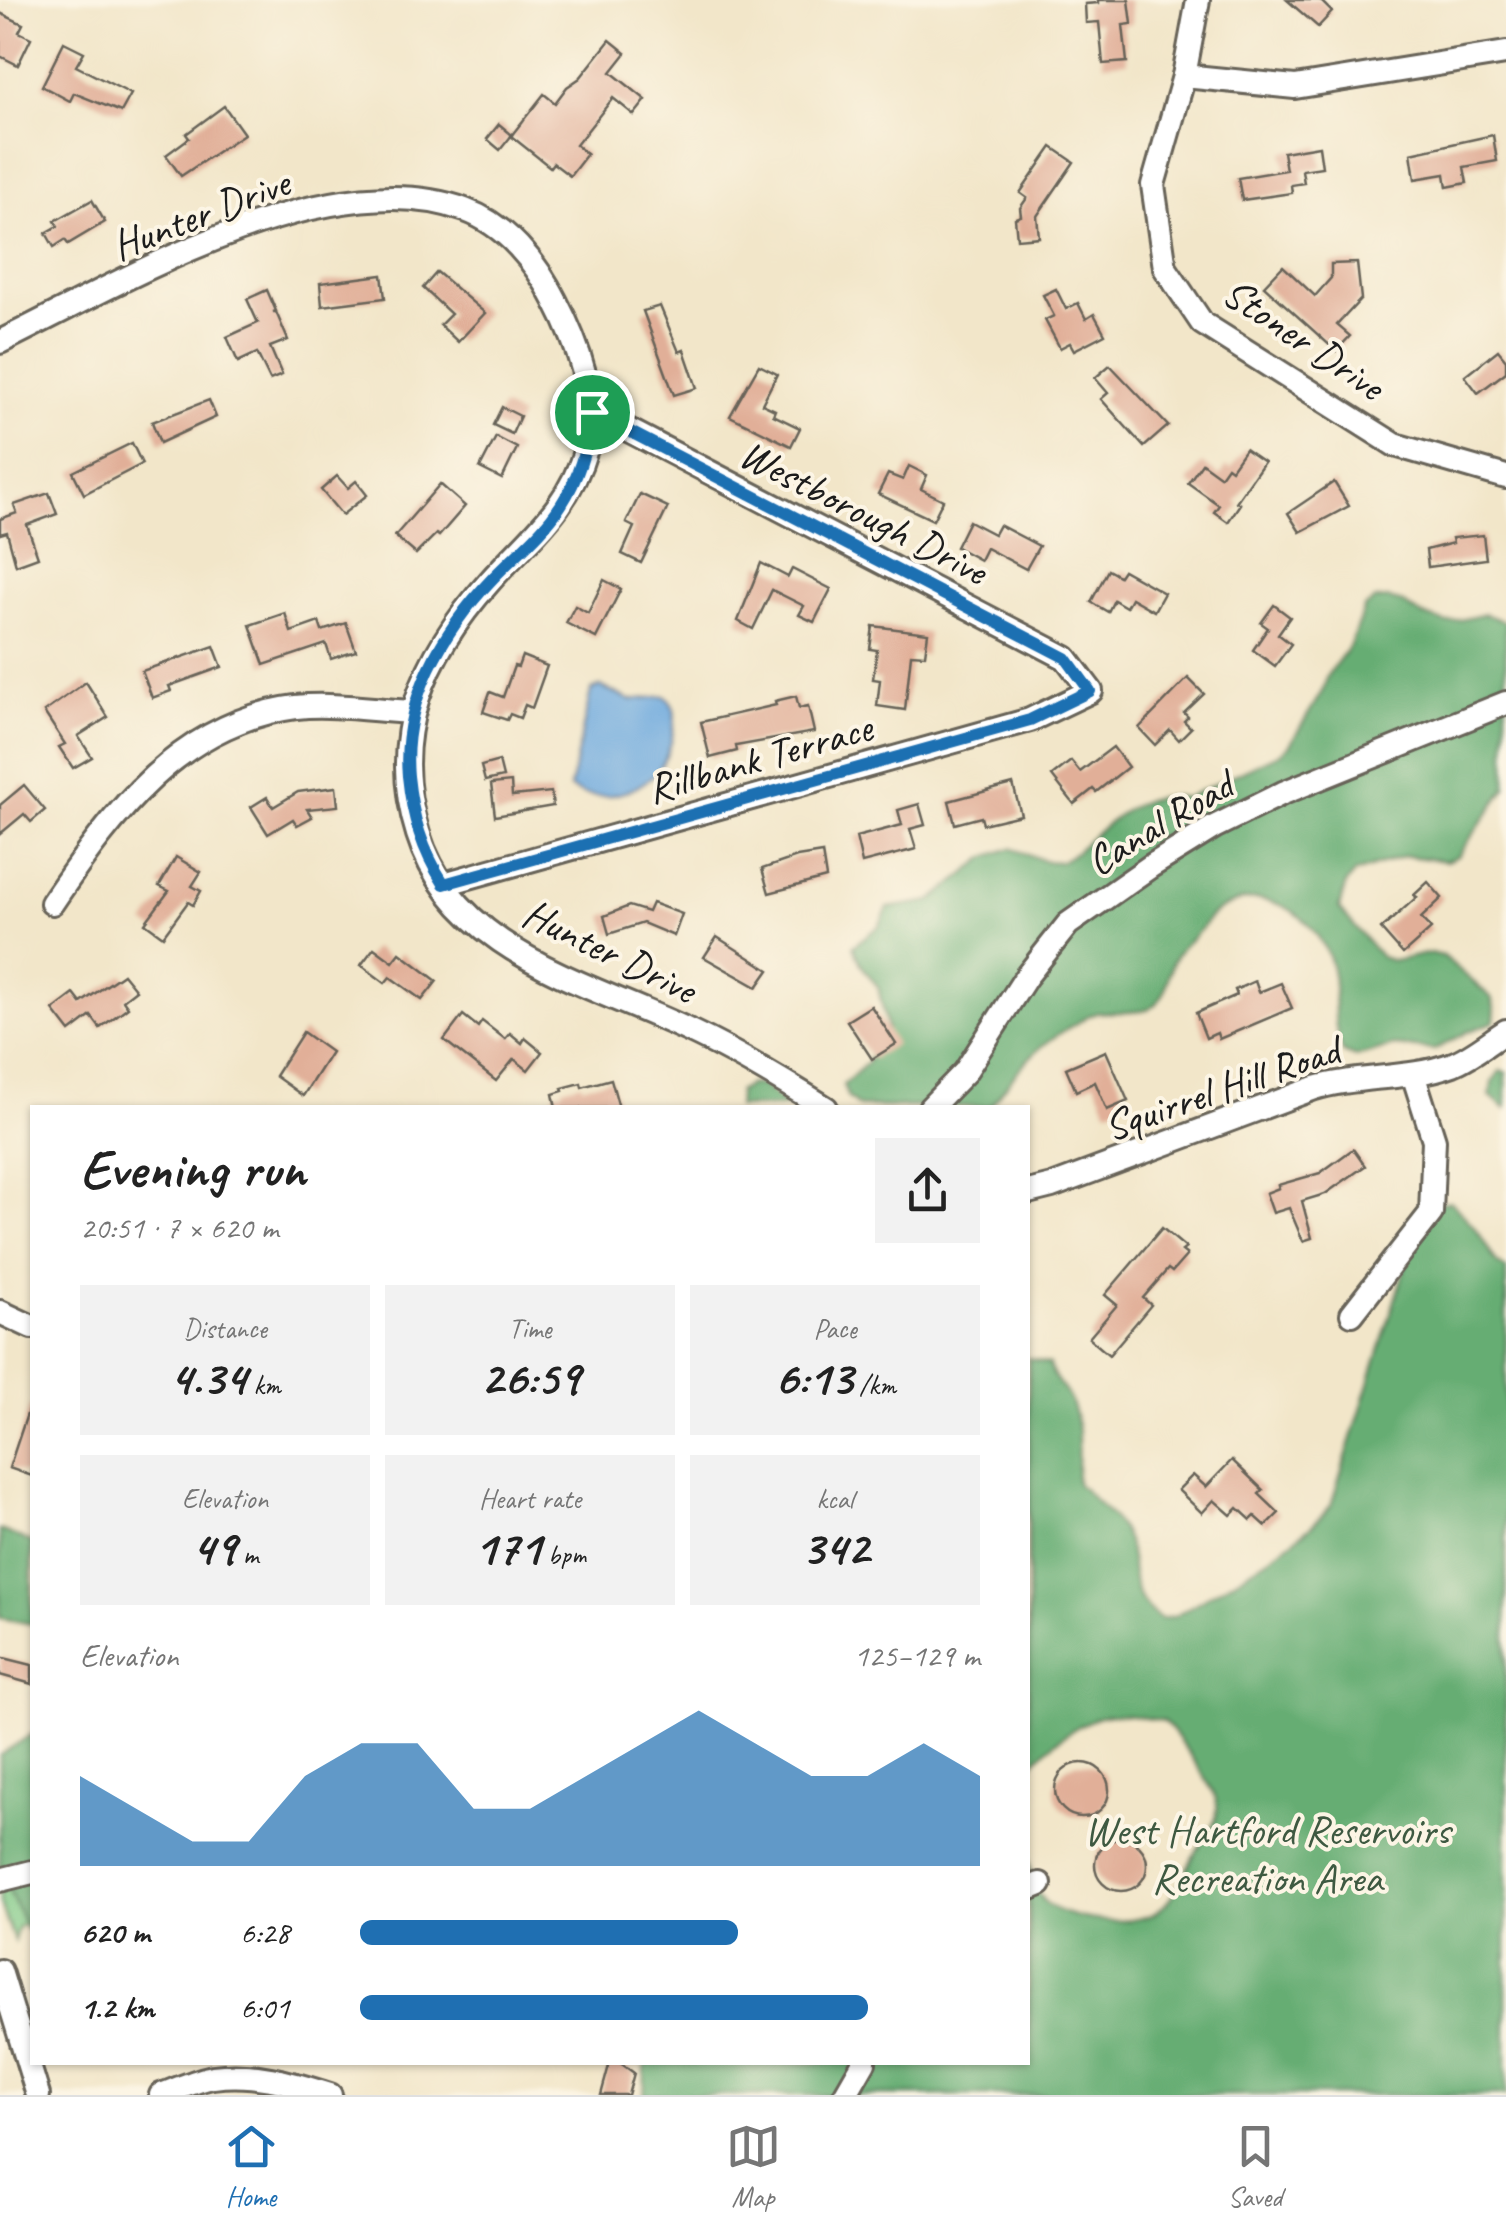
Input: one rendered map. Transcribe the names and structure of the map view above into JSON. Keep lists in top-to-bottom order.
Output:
{
  "streets": {
    "street": [
      "Hunter Drive",
      "Stoner Drive",
      "Westborough Drive",
      "Rillbank Terrace",
      "Canal Road",
      "Squirrel Hill Road"
    ]
  },
  "crossings": [
    ["Hunter Drive", "Westborough Drive"],
    ["Hunter Drive", "Rillbank Terrace"],
    ["Westborough Drive", "Rillbank Terrace"]
  ],
  "parks": ["West Hartford Reservoirs Recreation Area"],
  "page": {
    "heading": ["Evening run", "20:51 · 7 × 620 m"],
    "stats": [
      ["Distance", "4.34 km"],
      ["Time", "26:59"],
      ["Pace", "6:13 /km"],
      ["Elevation", "49 m"],
      ["Heart rate", "171 bpm"],
      ["kcal", "342"]
    ],
    "chart": ["Elevation", "125–129 m"],
    "list": [
      {
        "name": "620 m",
        "note": "6:28"
      },
      {
        "name": "1.2 km",
        "note": "6:01"
      }
    ],
    "tabs": ["Home", "Map", "Saved"]
  }
}
